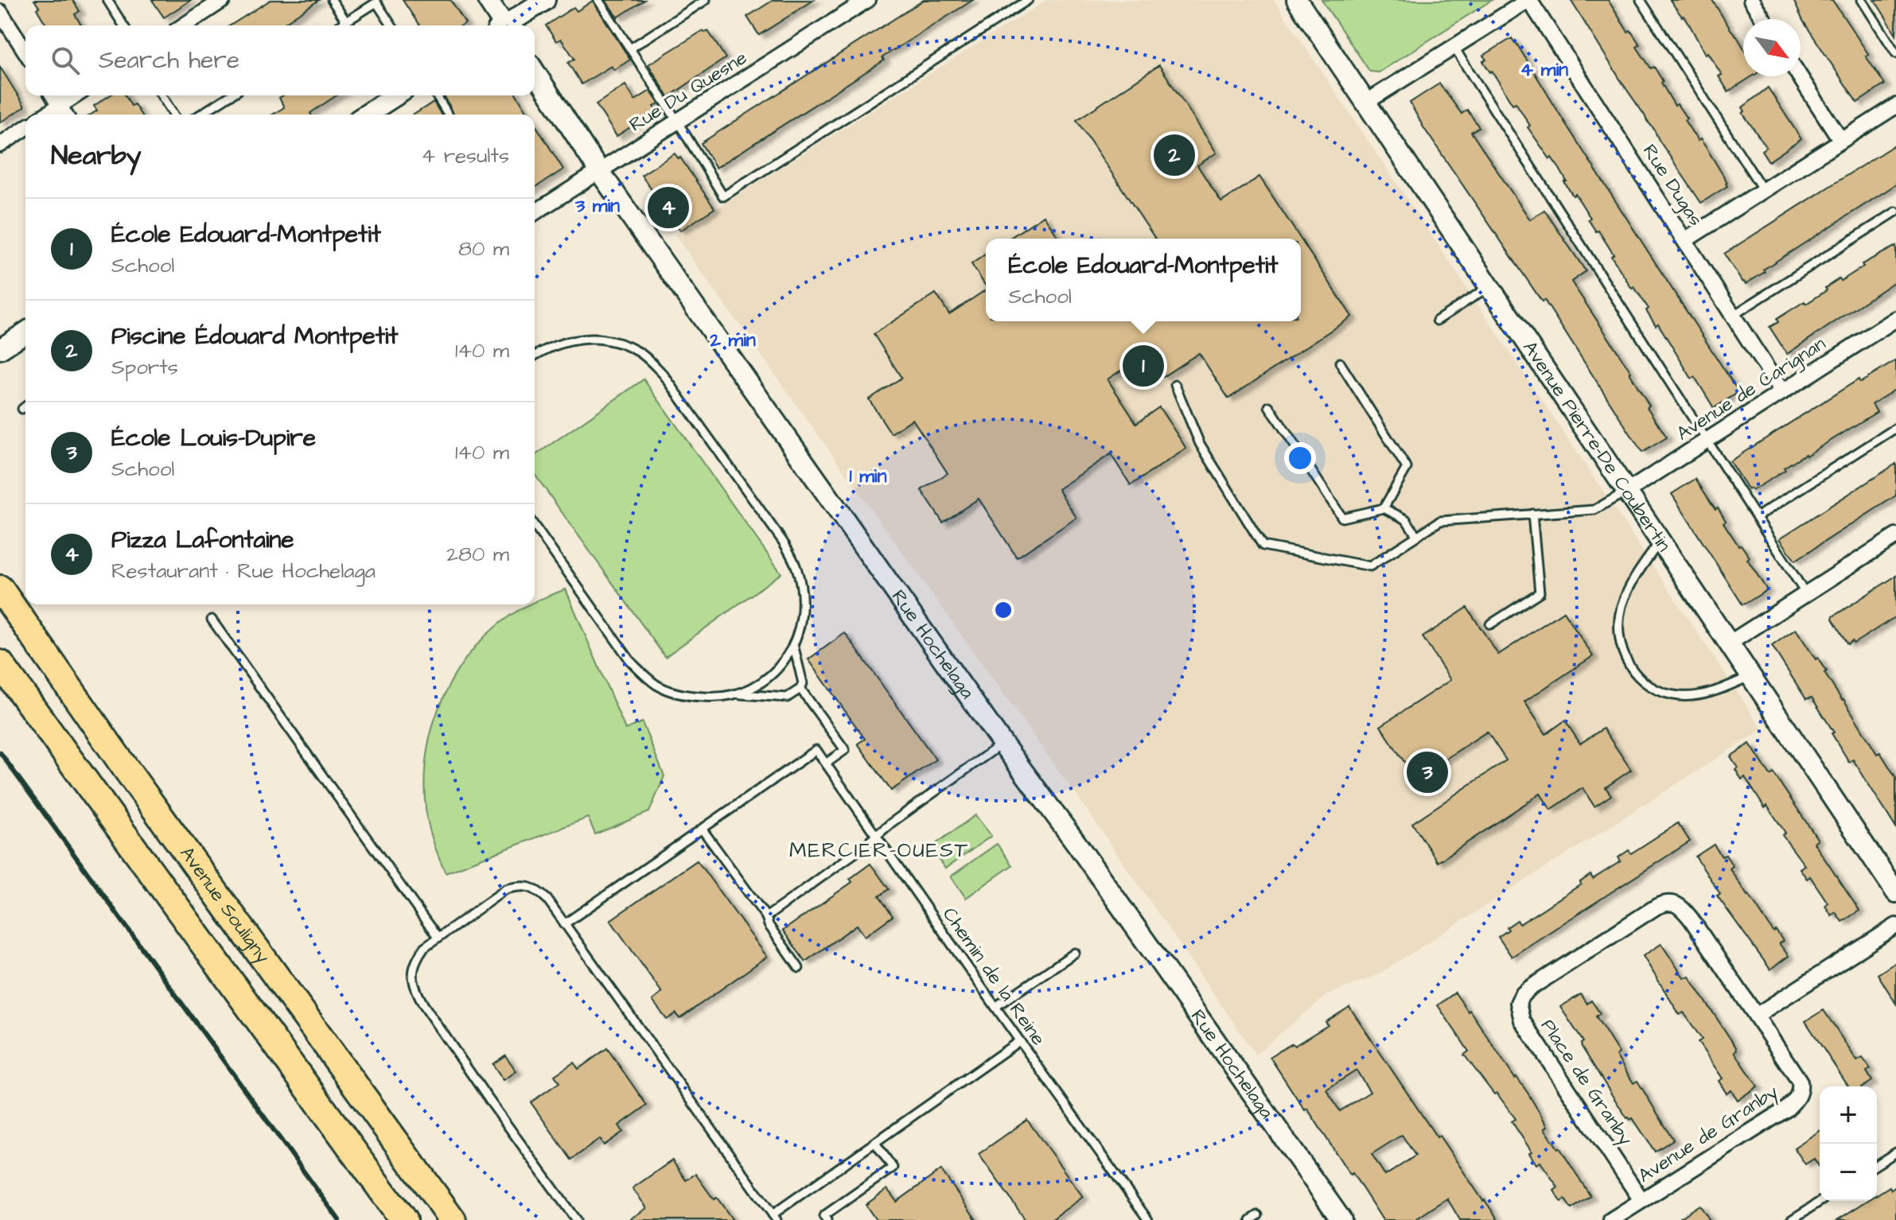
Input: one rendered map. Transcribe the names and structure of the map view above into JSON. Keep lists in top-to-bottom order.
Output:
{
  "streets": {
    "highway": ["Avenue Souligny"],
    "main road": ["Avenue Pierre-De Coubertin", "Rue Hochelaga"],
    "street": [
      "Rue Du Quesne",
      "Rue Dugas",
      "Avenue de Carignan",
      "Place de Granby",
      "Avenue de Granby"
    ],
    "lane": ["Chemin de la Reine"]
  },
  "crossings": [
    ["Rue Du Quesne", "Rue Hochelaga"],
    ["Rue Dugas", "Avenue de Carignan"],
    ["Avenue de Carignan", "Avenue Pierre-De Coubertin"],
    ["Place de Granby", "Avenue de Granby"]
  ],
  "districts": ["MERCIER-OUEST"],
  "north": "bottom right",
  "page": {
    "search": "Search here",
    "heading": ["Nearby", "4 results"],
    "pins": [
      "2",
      "4",
      "1",
      "3"
    ],
    "list": [
      {
        "mark": "1",
        "name": "École Edouard-Montpetit",
        "note": "School",
        "value": "80 m"
      },
      {
        "mark": "2",
        "name": "Piscine Édouard Montpetit",
        "note": "Sports",
        "value": "140 m"
      },
      {
        "mark": "3",
        "name": "École Louis-Dupire",
        "note": "School",
        "value": "140 m"
      },
      {
        "mark": "4",
        "name": "Pizza Lafontaine",
        "note": "Restaurant · Rue Hochelaga",
        "value": "280 m"
      }
    ],
    "popup": ["École Edouard-Montpetit", "School"],
    "map_buttons": ["+", "−"]
  },
  "rings": [
    "4 min",
    "3 min",
    "2 min",
    "1 min"
  ]
}
